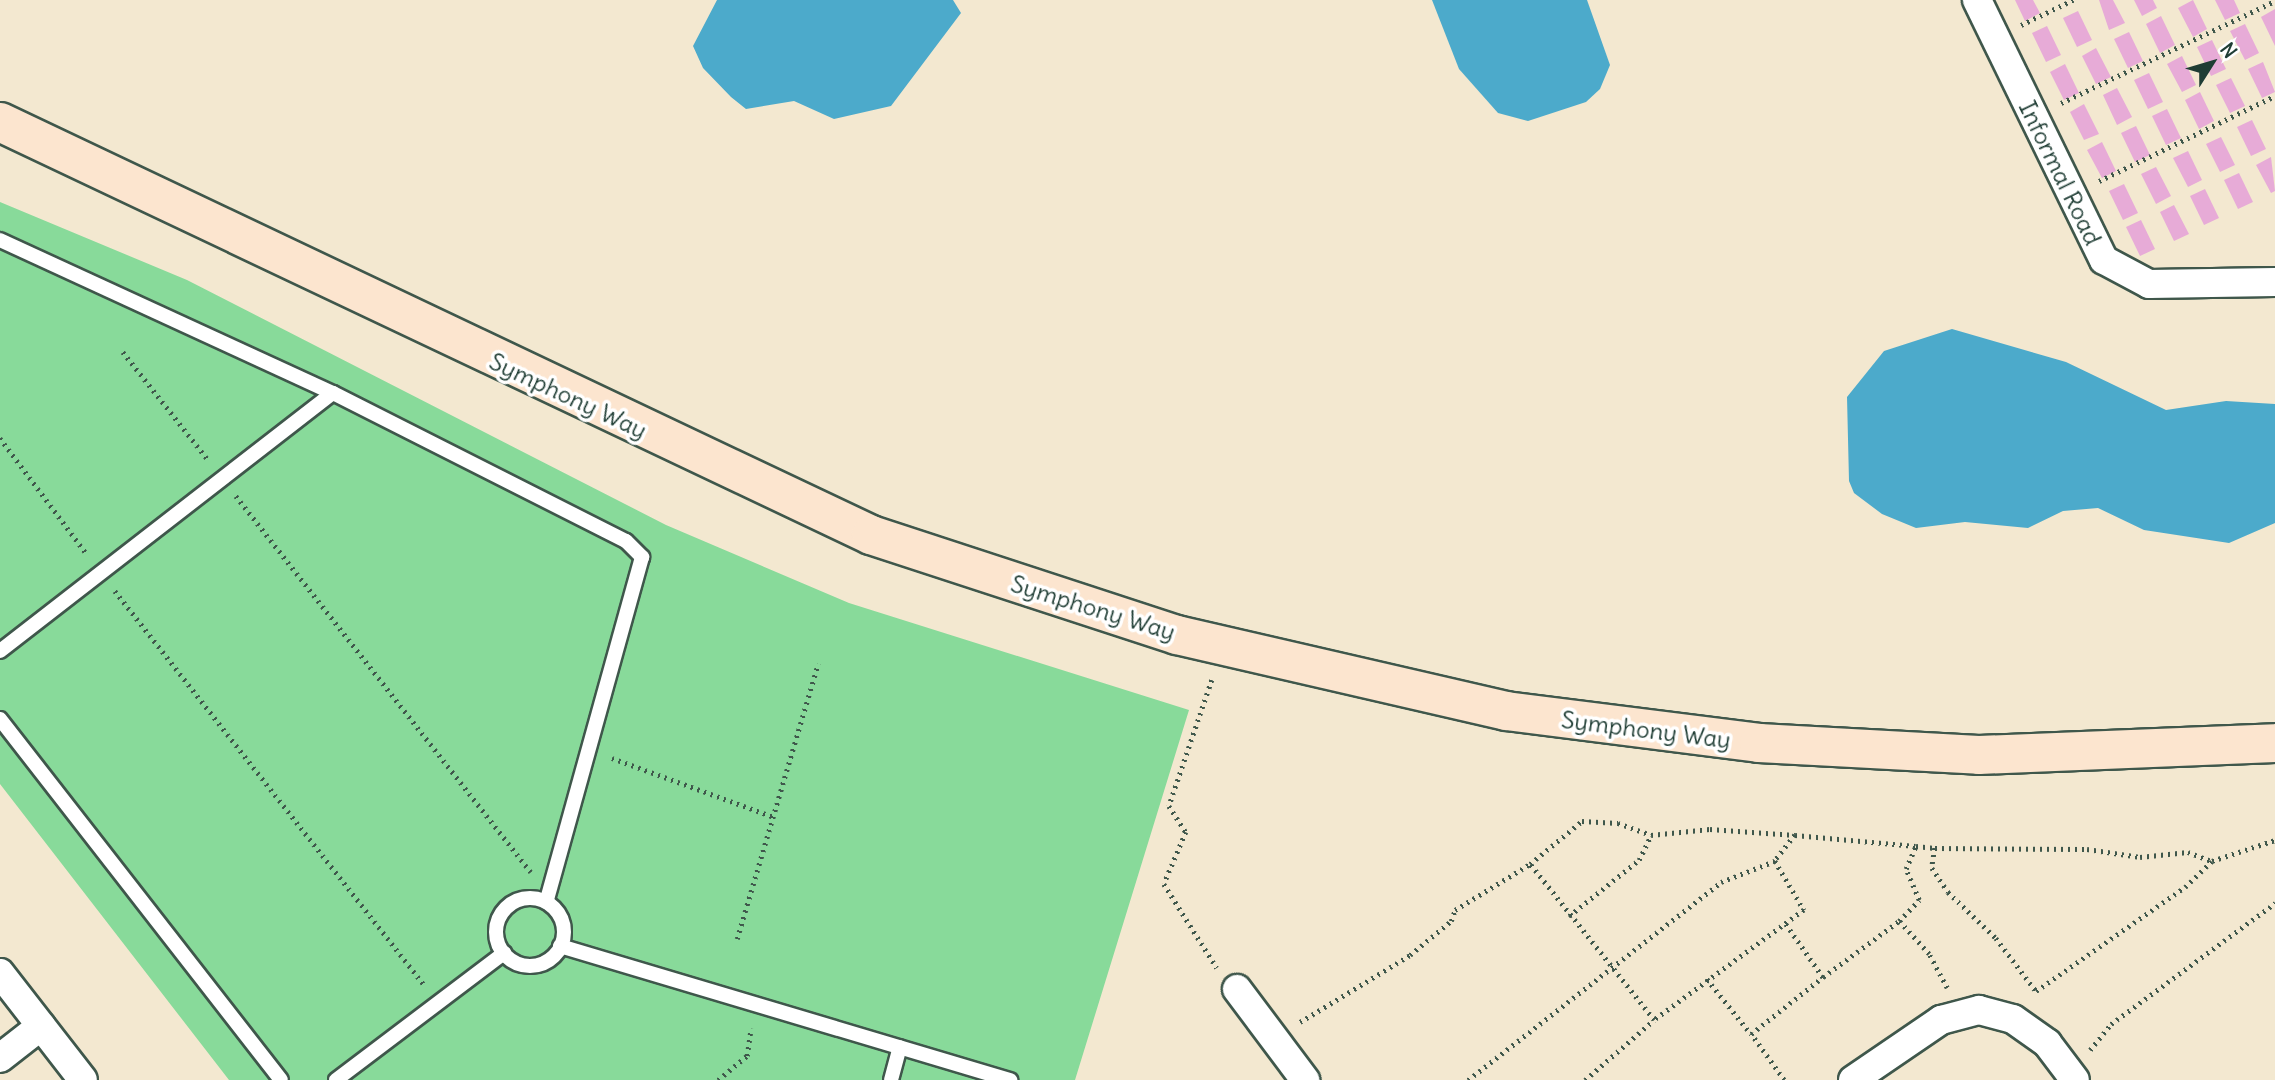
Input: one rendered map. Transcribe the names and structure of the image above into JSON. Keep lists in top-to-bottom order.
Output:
{
  "streets": {
    "main road": ["Symphony Way"],
    "street": ["Informal Road"]
  },
  "north": "top right"
}
